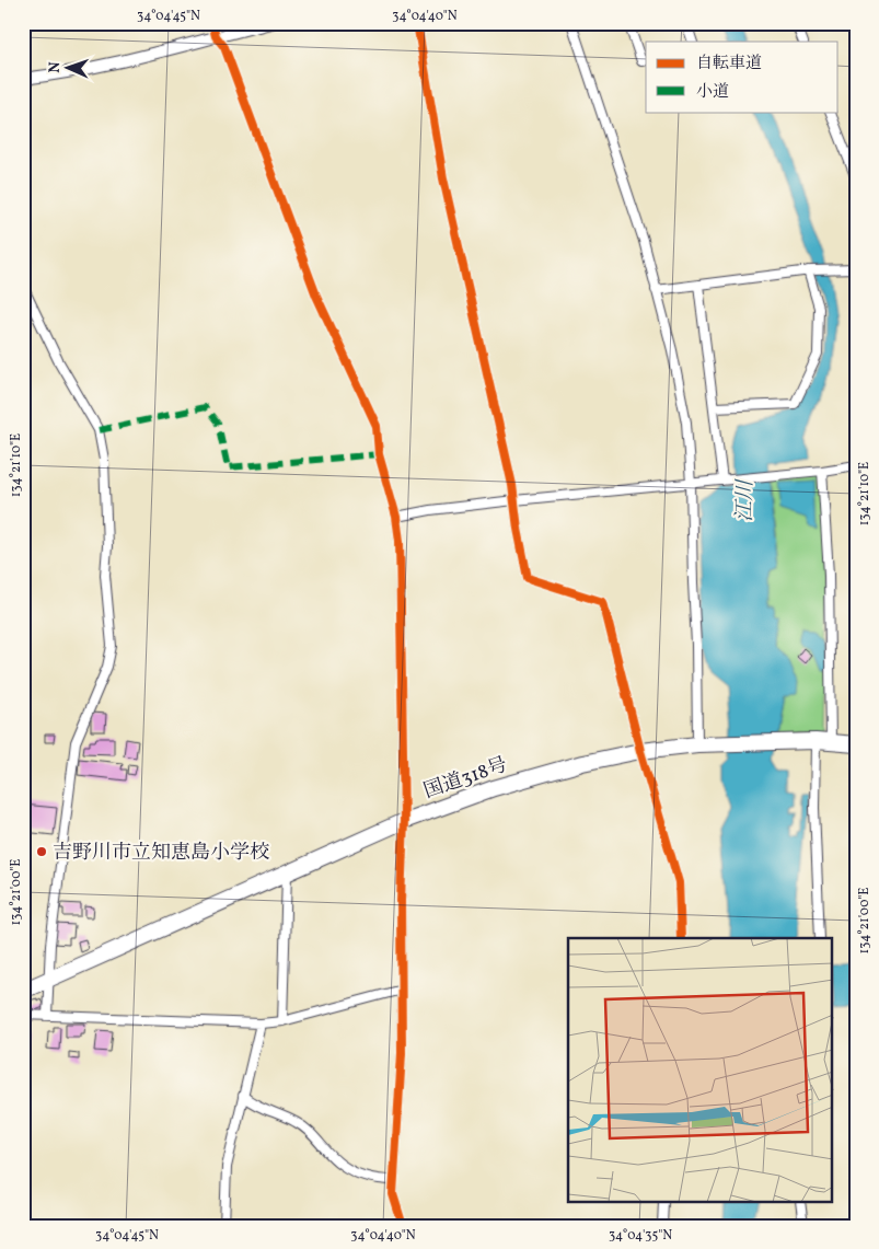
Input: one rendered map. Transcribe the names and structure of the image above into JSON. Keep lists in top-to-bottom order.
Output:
{
  "streets": {
    "highway": ["国道318号"]
  },
  "water": ["江川"],
  "places": ["吉野川市立知恵島小学校"],
  "legend": ["自転車道", "小道"],
  "north": "left",
  "coordinates": [
    "34°04'45\"N",
    "34°04'40\"N",
    "134°21'10\"E",
    "134°21'00\"E",
    "34°04'35\"N"
  ]
}
